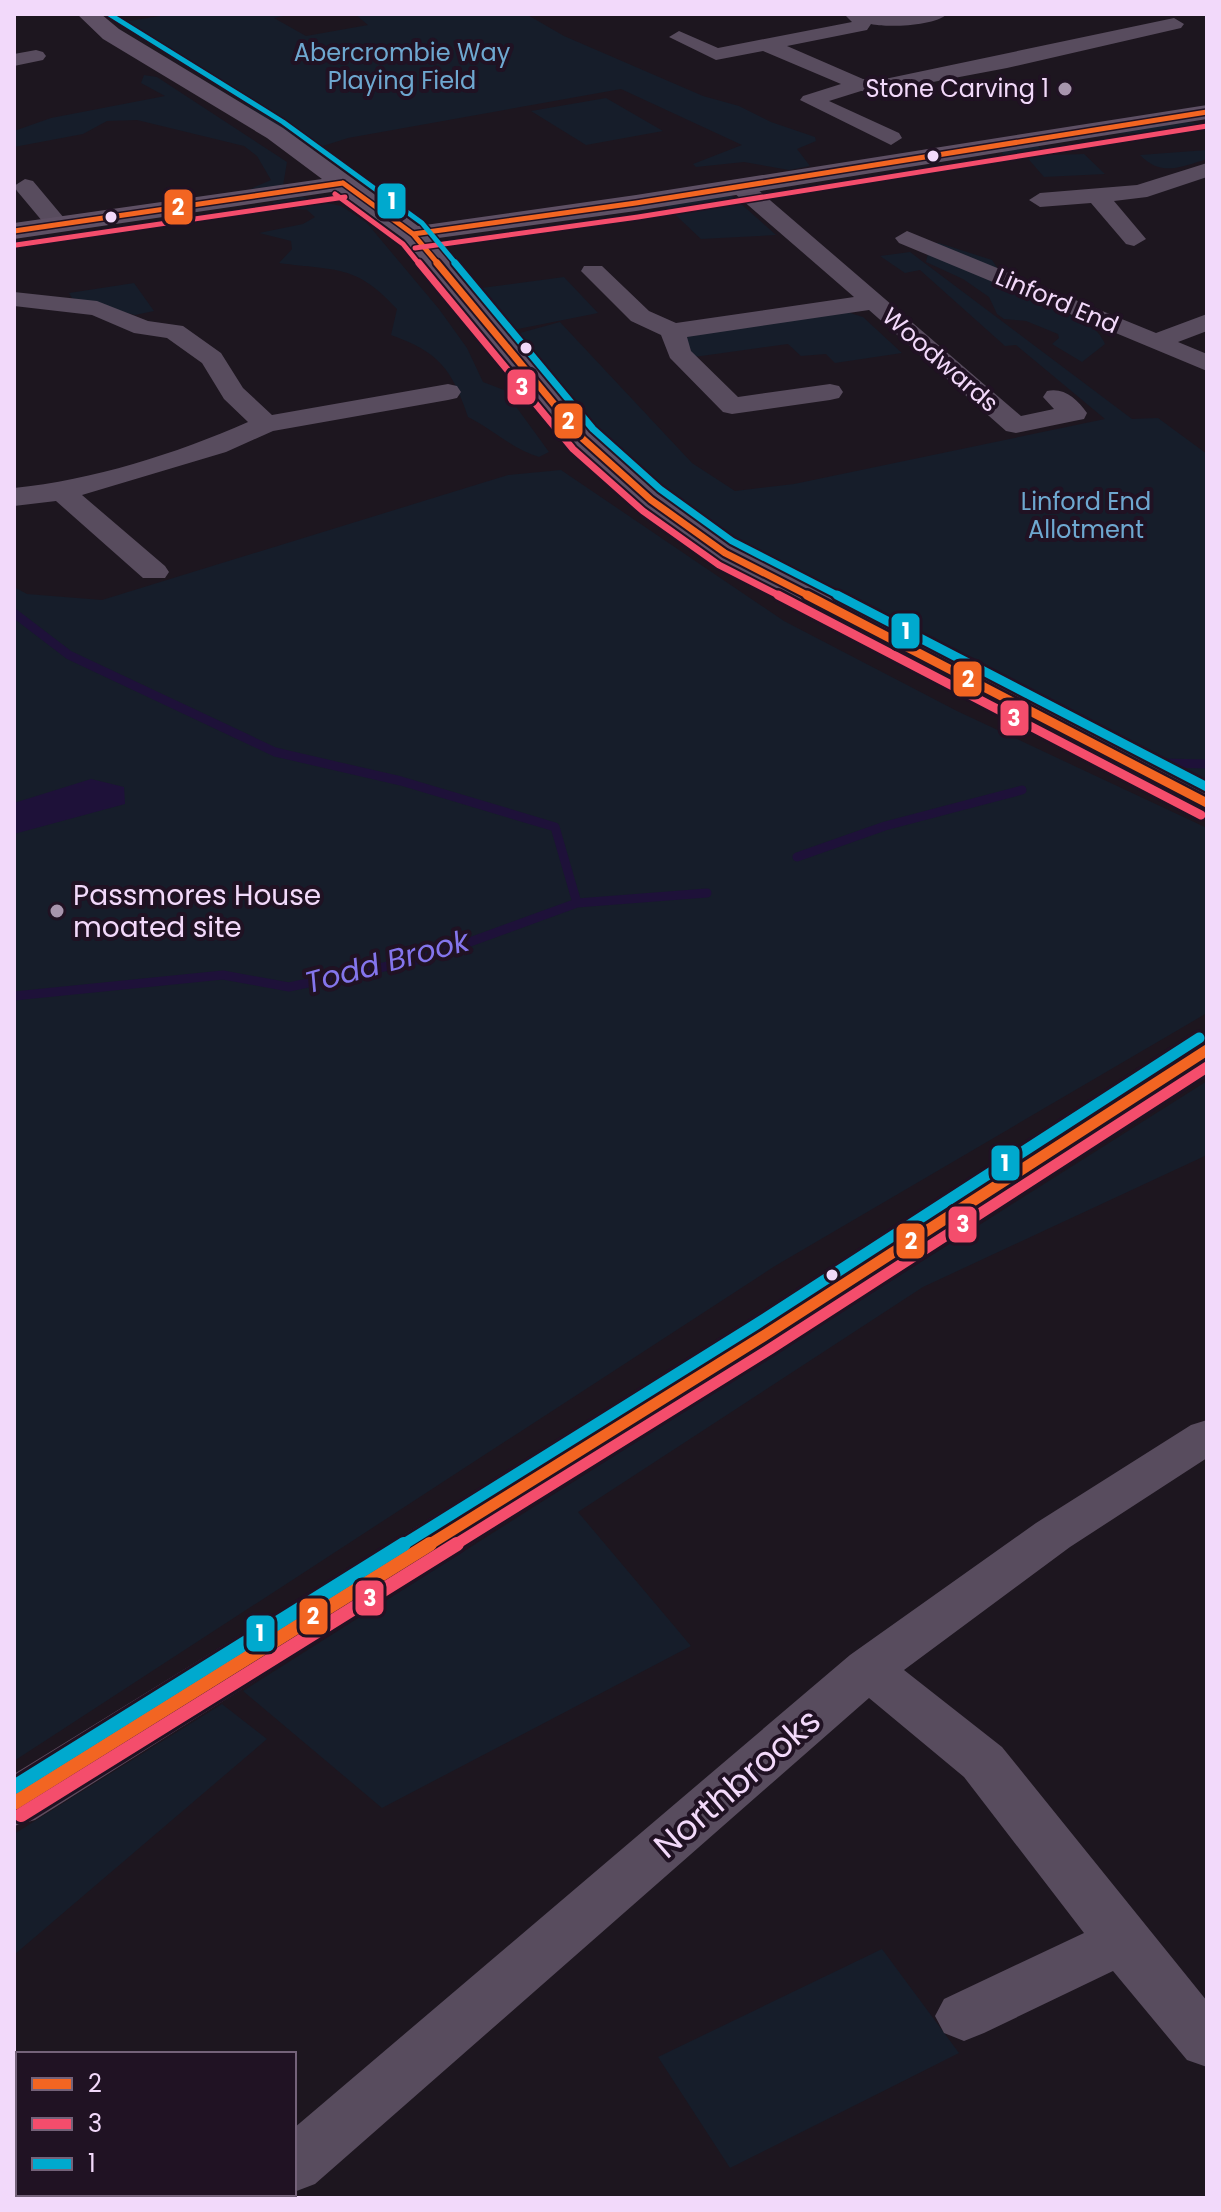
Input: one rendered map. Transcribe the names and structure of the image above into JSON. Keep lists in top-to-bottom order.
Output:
{
  "streets": {
    "street": ["Linford End", "Woodwards", "Northbrooks"]
  },
  "water": ["Todd Brook"],
  "parks": ["Abercrombie Way Playing Field", "Linford End Allotment"],
  "places": ["Stone Carving 1", "Passmores House moated site"],
  "lines": ["transit line 1", "transit line 2", "transit line 3"],
  "legend": ["2", "3", "1"]
}
